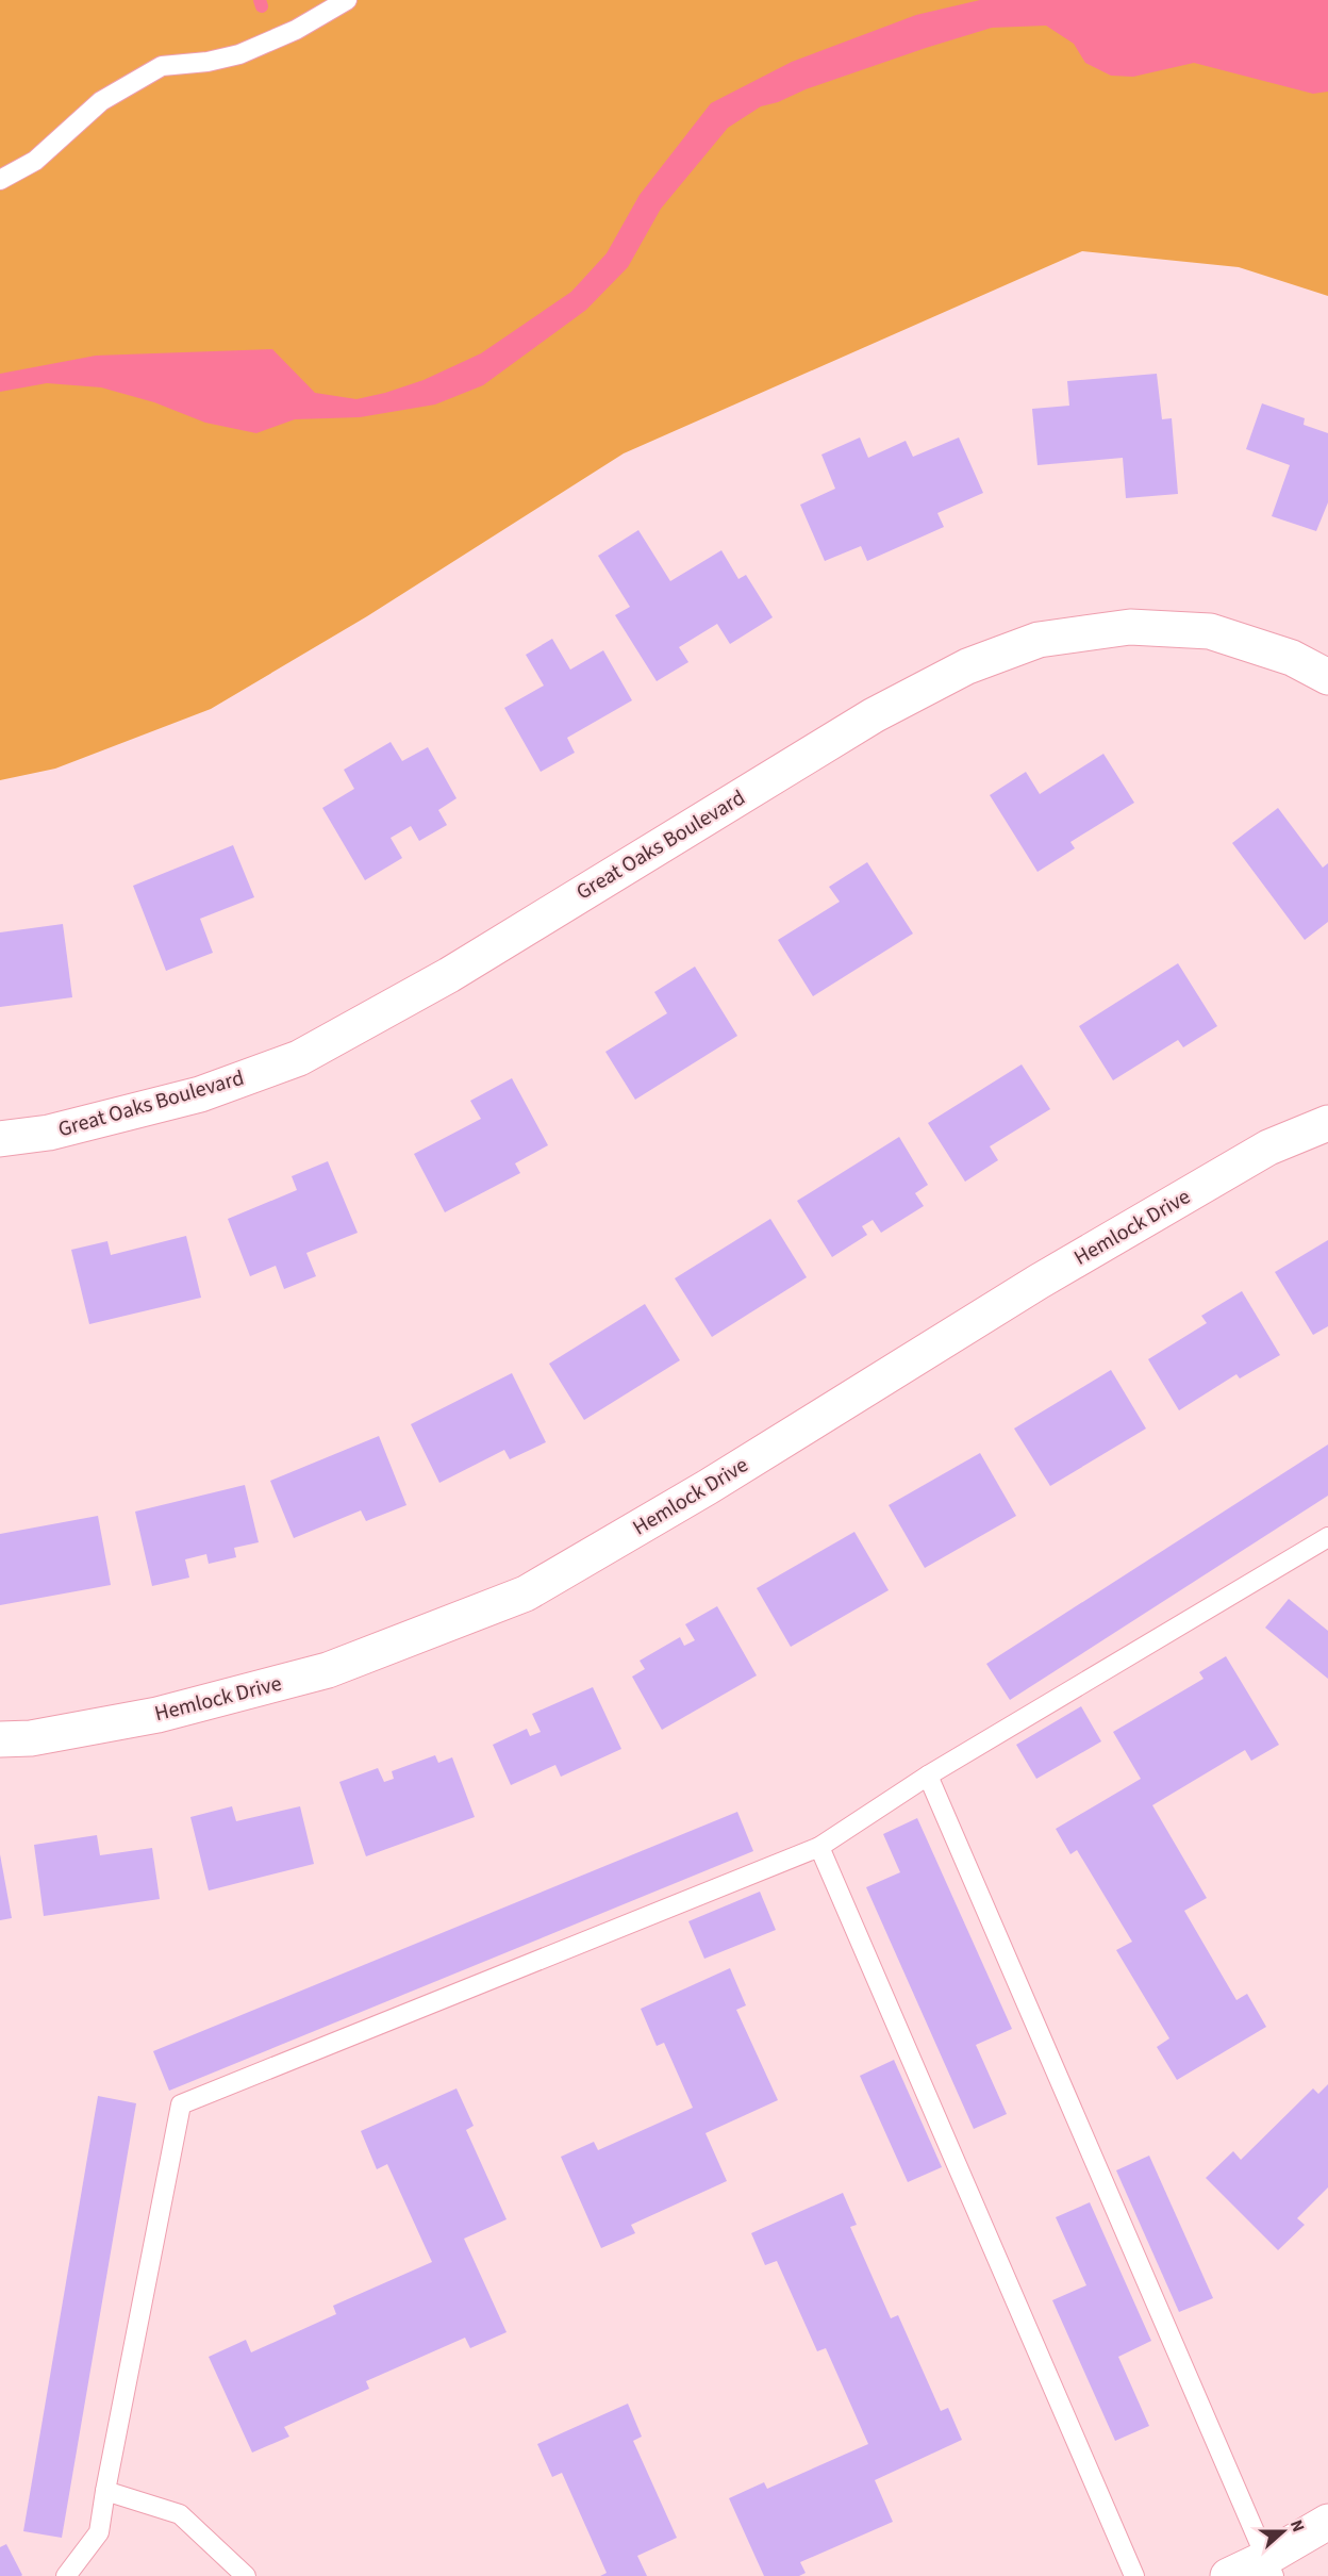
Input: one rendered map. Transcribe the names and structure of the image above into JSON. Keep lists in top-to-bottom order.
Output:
{
  "streets": {
    "street": ["Great Oaks Boulevard", "Hemlock Drive"]
  },
  "north": "right"
}
